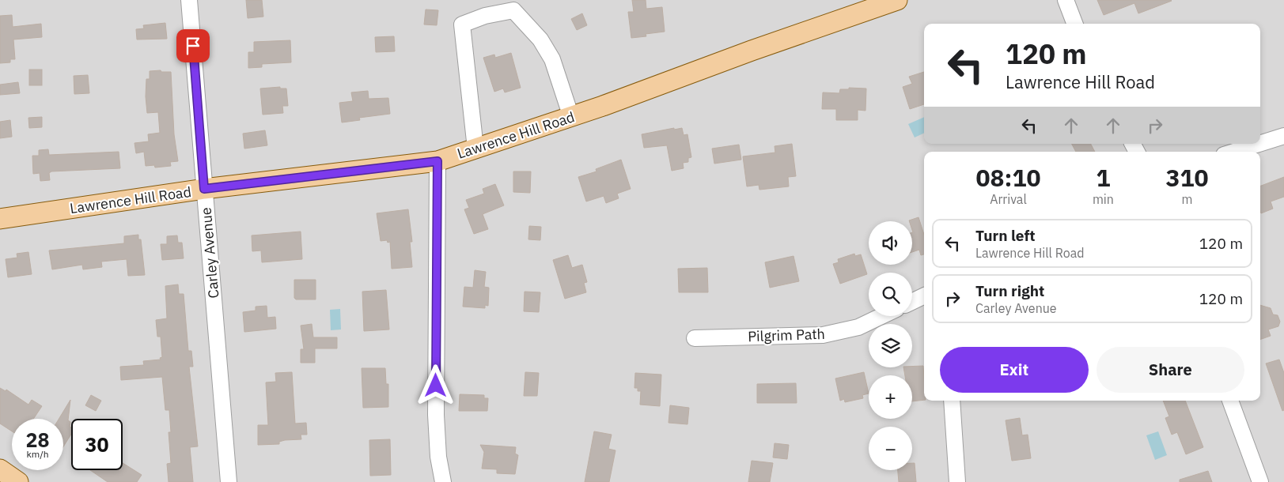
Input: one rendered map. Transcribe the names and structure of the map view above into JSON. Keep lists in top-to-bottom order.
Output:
{
  "streets": {
    "main road": ["Lawrence Hill Road"],
    "street": ["Carley Avenue", "Pilgrim Path"]
  },
  "crossings": [
    ["Lawrence Hill Road", "Carley Avenue"]
  ],
  "page": {
    "turn": ["120 m", "Lawrence Hill Road"],
    "eta": [
      "08:10",
      "Arrival",
      "1",
      "min",
      "310",
      "m"
    ],
    "list": [
      {
        "name": "Turn left",
        "note": "Lawrence Hill Road",
        "value": "120 m"
      },
      {
        "name": "Turn right",
        "note": "Carley Avenue",
        "value": "120 m"
      }
    ],
    "map_buttons": ["+", "−"],
    "buttons": ["Exit", "Share"],
    "speed": "28 km/h",
    "limit": "30"
  }
}
